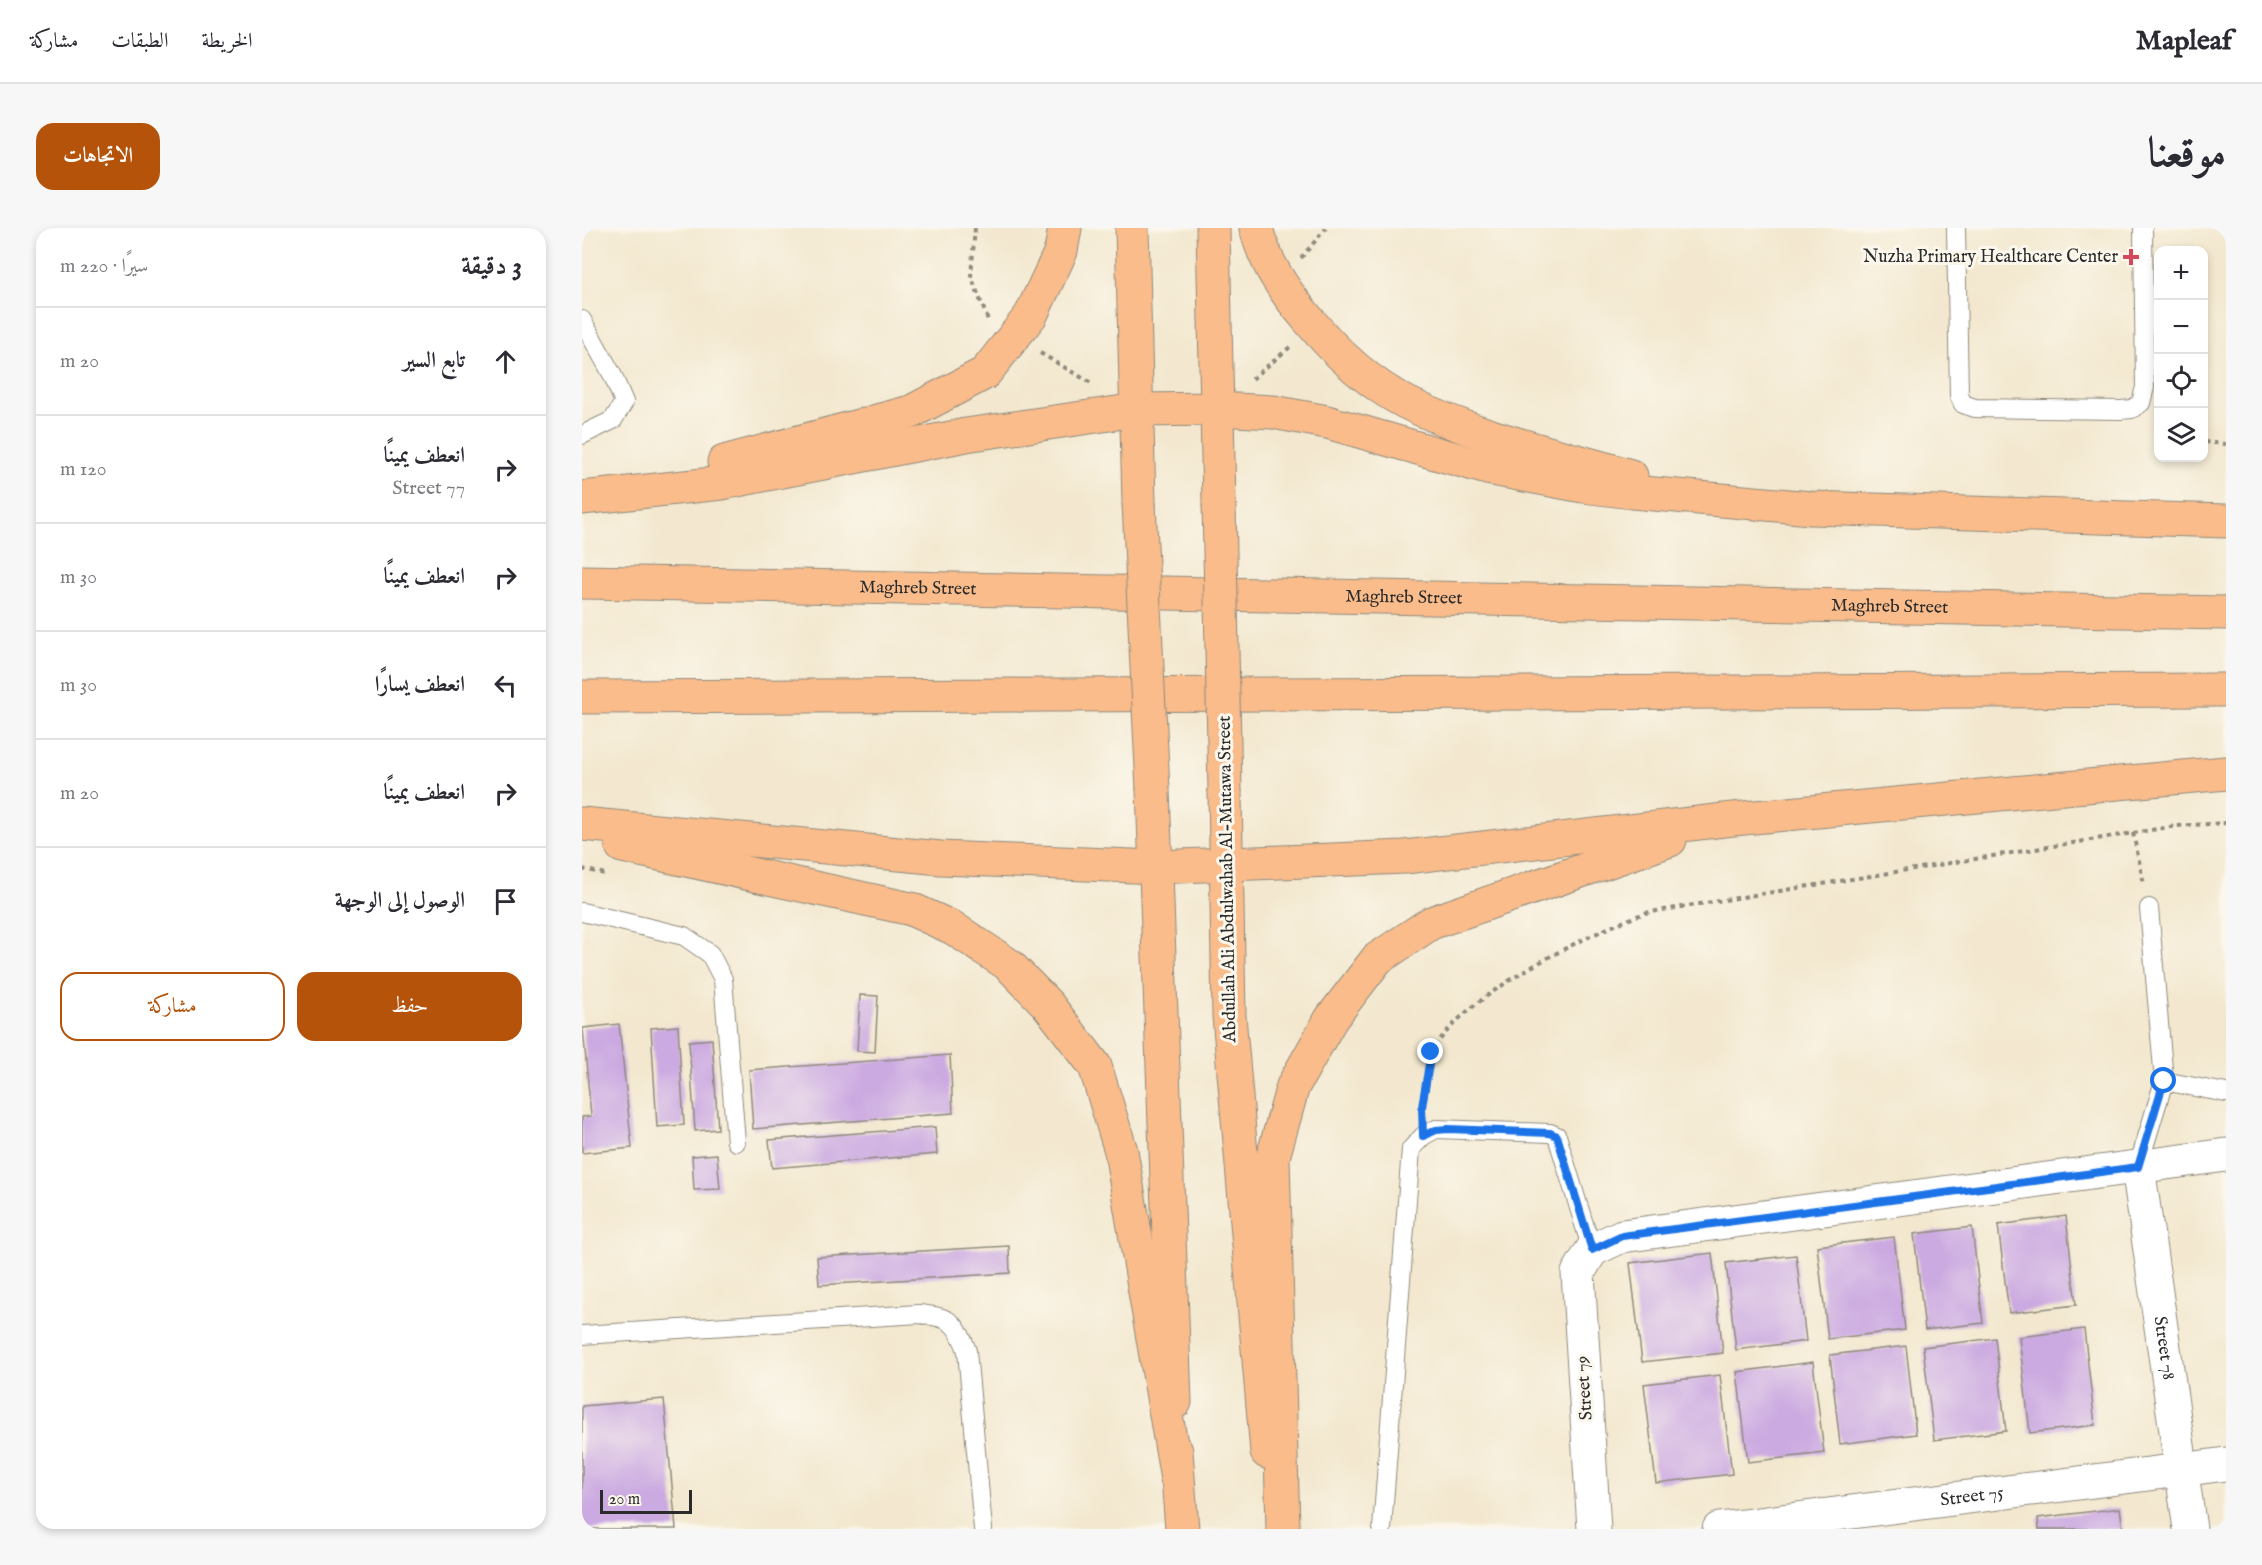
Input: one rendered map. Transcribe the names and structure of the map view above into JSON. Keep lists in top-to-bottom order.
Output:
{
  "streets": {
    "main road": ["Maghreb Street", "Abdullah Ali Abdulwahab Al-Mutawa Street"],
    "street": ["Street 78", "Street 79", "Street 75"]
  },
  "crossings": [
    ["Street 78", "Street 75"]
  ],
  "places": {
    "health": ["Nuzha Primary Healthcare Center"]
  },
  "scale_bar": "20 m",
  "page": {
    "header": "Mapleaf",
    "nav": ["الخريطة", "الطبقات", "مشاركة"],
    "title": "موقعنا",
    "buttons": [
      "الاتجاهات",
      ["حفظ", "مشاركة"]
    ],
    "heading": ["3 دقيقة", "سيرًا · 220 m"],
    "map_buttons": ["+", "−"],
    "list": [
      ["تابع السير", "20 m"],
      ["انعطف يمينًا", "Street 77", "120 m"],
      ["انعطف يمينًا", "30 m"],
      ["انعطف يسارًا", "30 m"],
      ["انعطف يمينًا", "20 m"],
      "الوصول إلى الوجهة"
    ],
    "scale": "20 m"
  }
}
